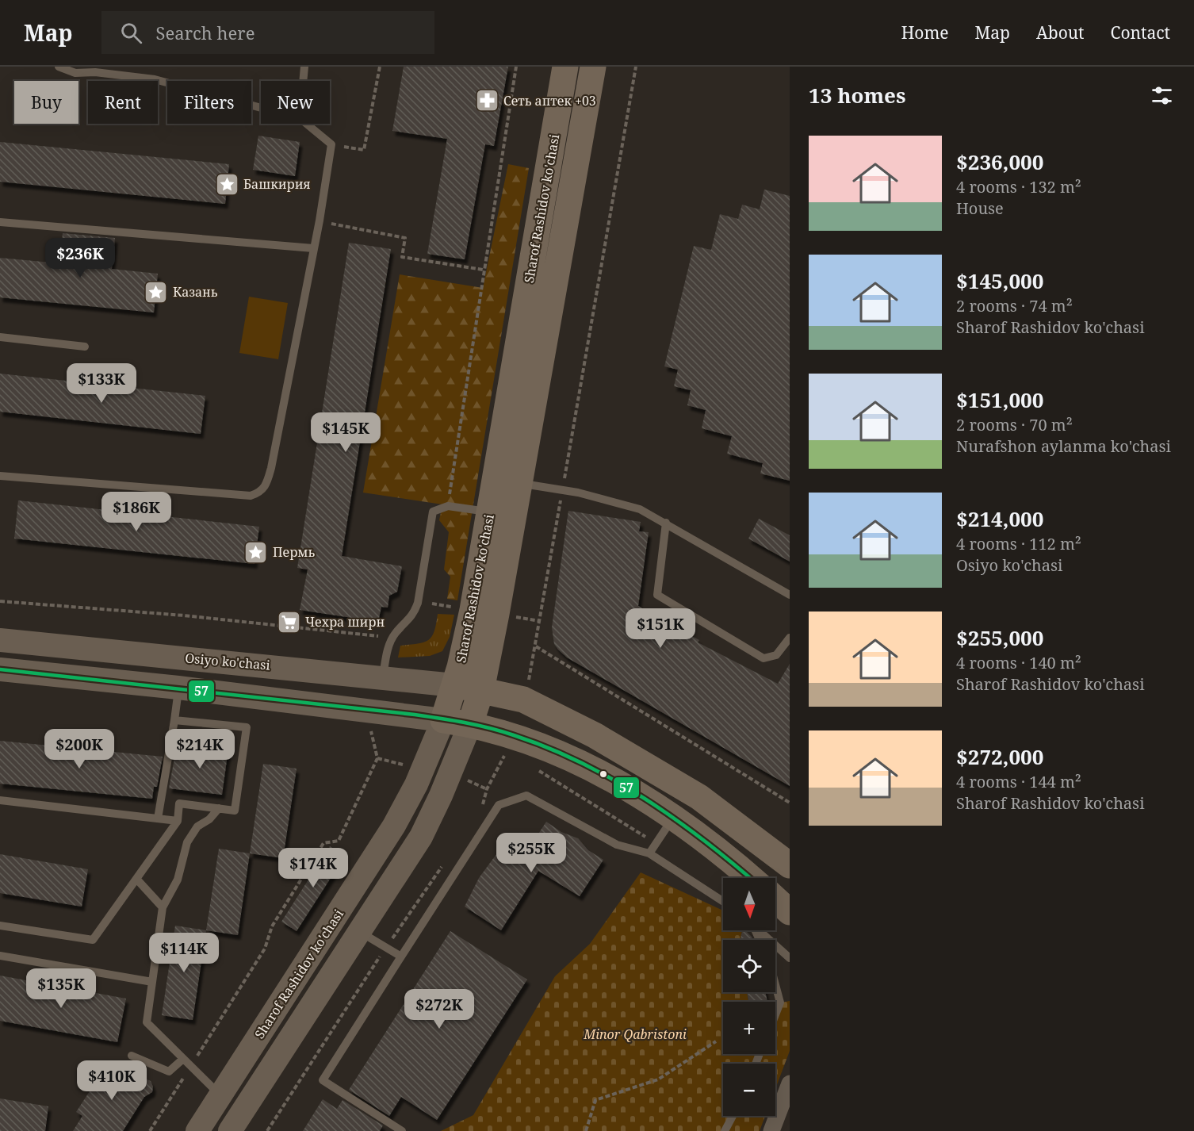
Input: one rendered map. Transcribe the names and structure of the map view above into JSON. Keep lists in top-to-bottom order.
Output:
{
  "streets": {
    "main road": ["Sharof Rashidov ko'chasi", "Osiyo ko'chasi"]
  },
  "crossings": [
    ["Sharof Rashidov ko'chasi", "Osiyo ko'chasi"]
  ],
  "parks": ["Minor Qabristoni"],
  "places": {
    "pharmacy": ["Сеть аптек +03"],
    "place": ["Башкирия", "Казань", "Пермь"],
    "supermarket": ["Чехра ширн"]
  },
  "lines": ["transit line 57"],
  "north": "bottom",
  "page": {
    "header": "Map",
    "search": "Search here",
    "nav": [
      "Home",
      "Map",
      "About",
      "Contact"
    ],
    "heading": "13 homes",
    "chip": [
      "Buy",
      "Rent",
      "Filters",
      "New"
    ],
    "list": [
      {
        "name": "$236,000",
        "note": "4 rooms · 132 m² · House"
      },
      {
        "name": "$145,000",
        "note": "2 rooms · 74 m² · Sharof Rashidov ko'chasi"
      },
      {
        "name": "$151,000",
        "note": "2 rooms · 70 m² · Nurafshon aylanma ko'chasi"
      },
      {
        "name": "$214,000",
        "note": "4 rooms · 112 m² · Osiyo ko'chasi"
      },
      {
        "name": "$255,000",
        "note": "4 rooms · 140 m² · Sharof Rashidov ko'chasi"
      },
      {
        "name": "$272,000",
        "note": "4 rooms · 144 m² · Sharof Rashidov ko'chasi"
      }
    ],
    "price": [
      "$236K",
      "$133K",
      "$145K",
      "$186K",
      "$151K",
      "$200K",
      "$214K",
      "$255K",
      "$174K",
      "$114K",
      "$135K",
      "$272K",
      "$410K"
    ],
    "map_buttons": ["+", "−"]
  }
}
